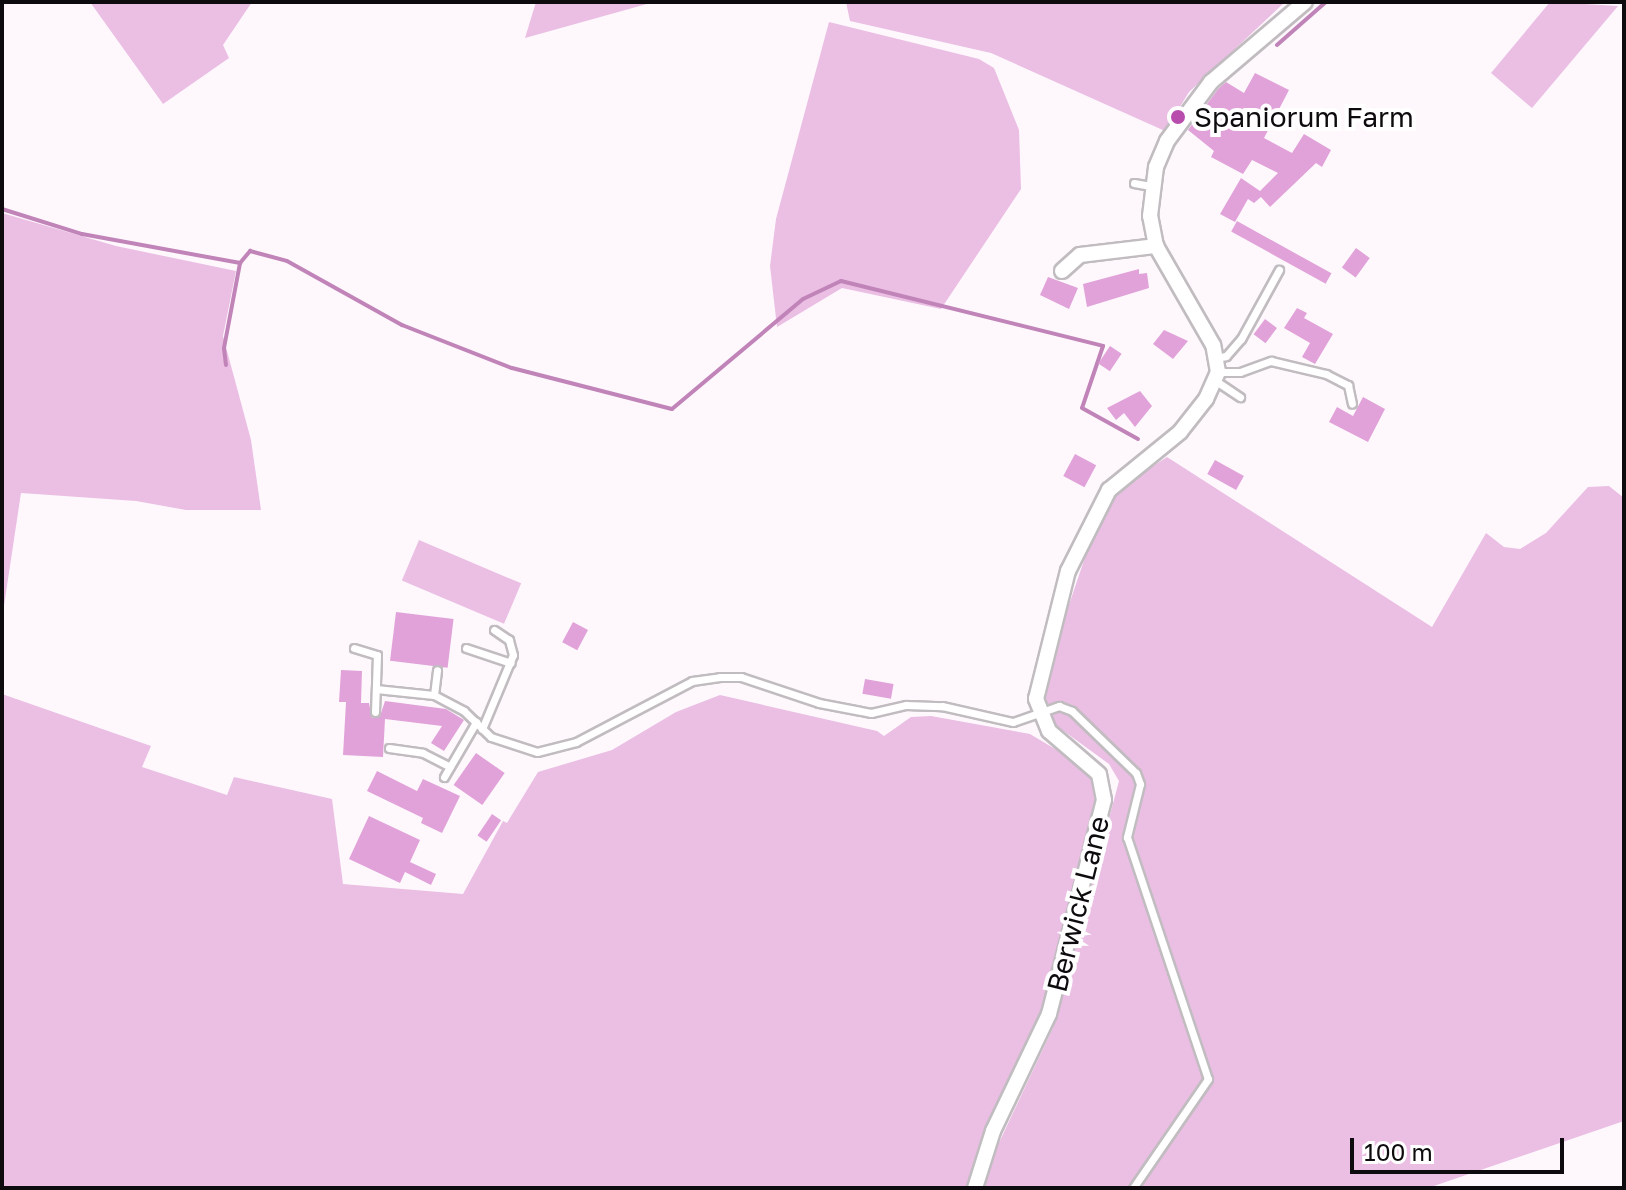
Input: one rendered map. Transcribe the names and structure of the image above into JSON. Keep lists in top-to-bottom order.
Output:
{
  "streets": {
    "street": ["Berwick Lane"]
  },
  "places": ["Spaniorum Farm"],
  "scale_bar": "100 m"
}
